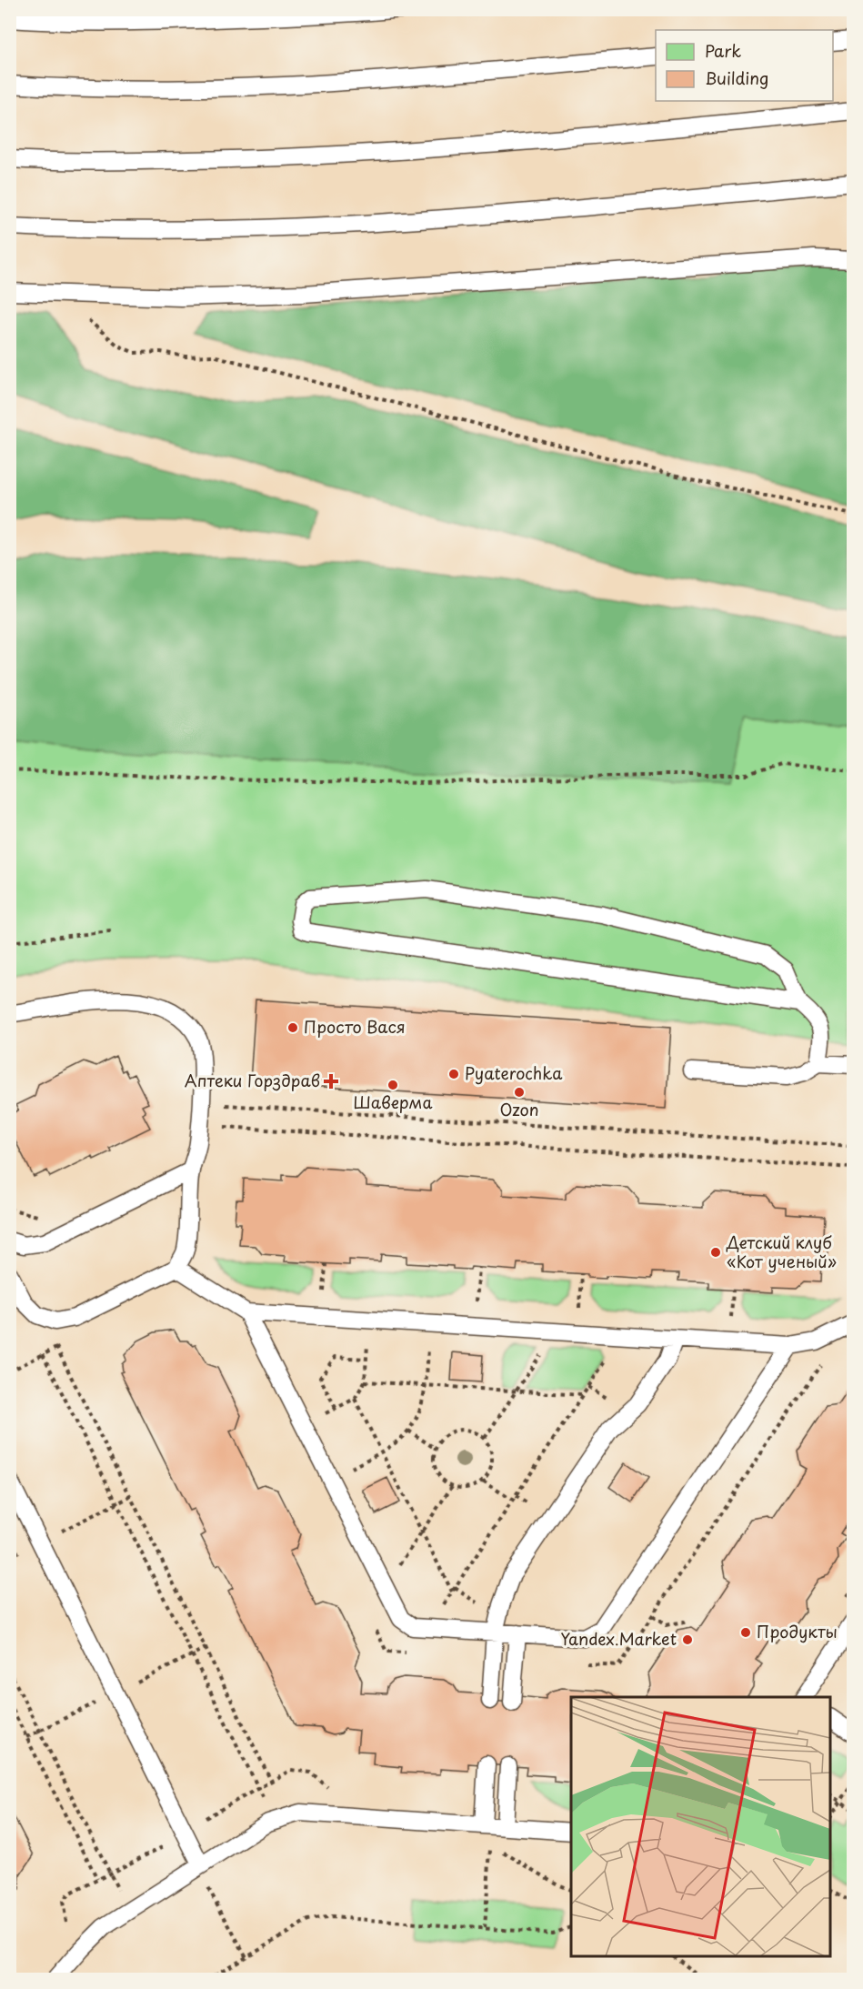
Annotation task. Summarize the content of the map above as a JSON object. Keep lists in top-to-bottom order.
{
  "places": {
    "other": [
      "Просто Вася",
      "Pyaterochka",
      "Шаверма",
      "Ozon",
      "Детский клуб «Кот ученый»",
      "Продукты",
      "Yandex.Market"
    ],
    "health": ["Аптеки Горздрав"]
  },
  "legend": ["Park", "Building"]
}
